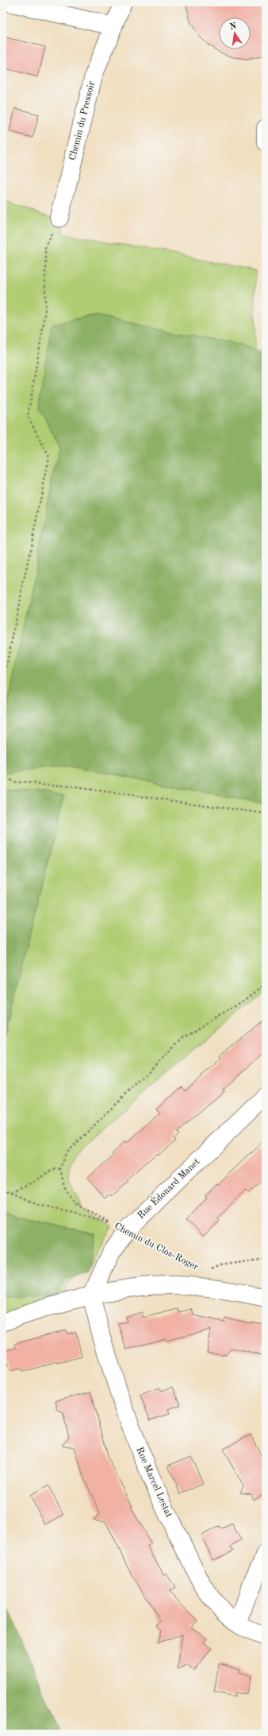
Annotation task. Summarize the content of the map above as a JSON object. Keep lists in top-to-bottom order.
{
  "streets": {
    "street": [
      "Chemin du Pressoir",
      "Rue Édouard Manet",
      "Chemin du Clos-Roger",
      "Rue Marcel Lestat"
    ]
  },
  "crossings": [
    ["Rue Édouard Manet", "Chemin du Clos-Roger"],
    ["Rue Édouard Manet", "Rue Marcel Lestat"],
    ["Chemin du Clos-Roger", "Rue Marcel Lestat"]
  ],
  "north": "top"
}
